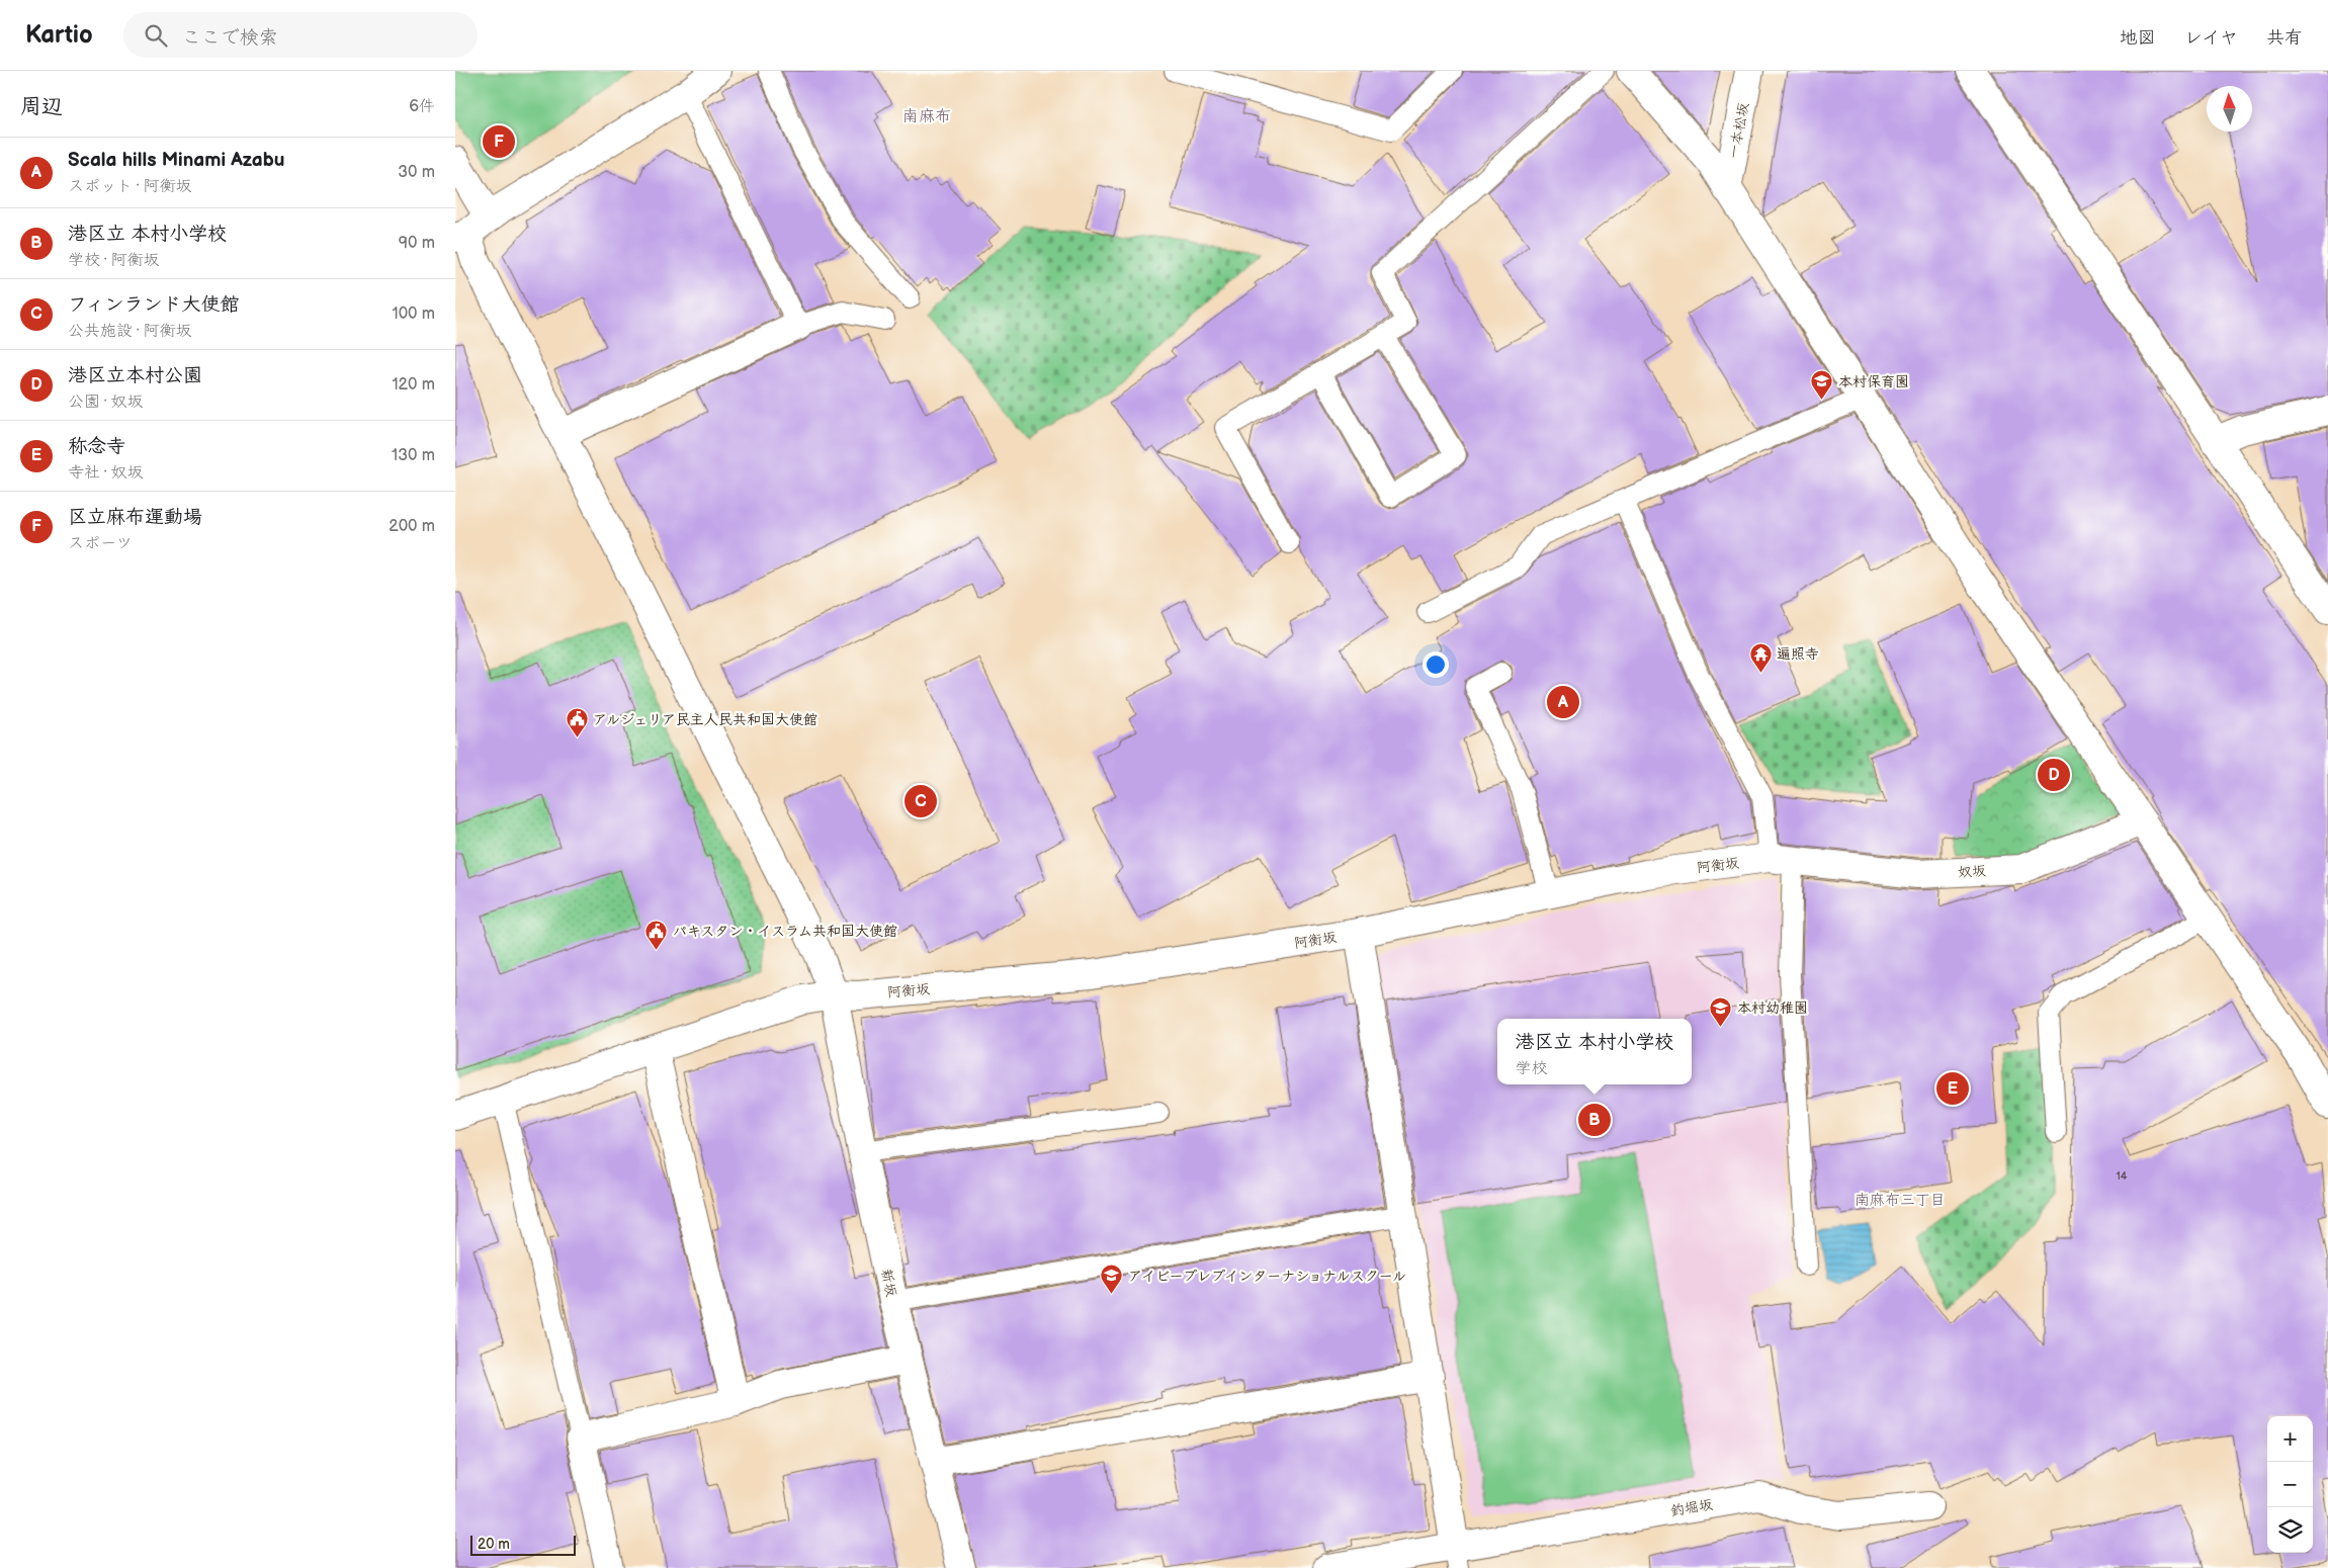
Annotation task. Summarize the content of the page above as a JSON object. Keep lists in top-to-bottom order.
{
  "streets": {
    "street": [
      "一本松坂",
      "阿衡坂",
      "奴坂",
      "新坂",
      "釣堀坂"
    ]
  },
  "crossings": [
    ["阿衡坂", "奴坂"],
    ["阿衡坂", "新坂"]
  ],
  "districts": ["南麻布", "南麻布三丁目"],
  "places": {
    "school or university": ["本村保育園", "本村幼稚園", "アイビープレプインターナショナルスクール"],
    "temple": ["遍照寺"],
    "public building": ["アルジェリア民主人民共和国大使館", "パキスタン・イスラム共和国大使館"]
  },
  "house_numbers": ["14"],
  "scale_bar": "20 m",
  "north": "top",
  "page": {
    "header": "Kartio",
    "search": "ここで検索",
    "nav": ["地図", "レイヤ", "共有"],
    "heading": ["周辺", "6件"],
    "pins": [
      "F",
      "A",
      "D",
      "C",
      "E",
      "B"
    ],
    "list": [
      {
        "mark": "A",
        "name": "Scala hills Minami Azabu",
        "note": "スポット · 阿衡坂",
        "value": "30 m"
      },
      {
        "mark": "B",
        "name": "港区立 本村小学校",
        "note": "学校 · 阿衡坂",
        "value": "90 m"
      },
      {
        "mark": "C",
        "name": "フィンランド大使館",
        "note": "公共施設 · 阿衡坂",
        "value": "100 m"
      },
      {
        "mark": "D",
        "name": "港区立本村公園",
        "note": "公園 · 奴坂",
        "value": "120 m"
      },
      {
        "mark": "E",
        "name": "称念寺",
        "note": "寺社 · 奴坂",
        "value": "130 m"
      },
      {
        "mark": "F",
        "name": "区立麻布運動場",
        "note": "スポーツ",
        "value": "200 m"
      }
    ],
    "popup": ["港区立 本村小学校", "学校"],
    "map_buttons": ["+", "−"],
    "scale": "20 m"
  }
}
